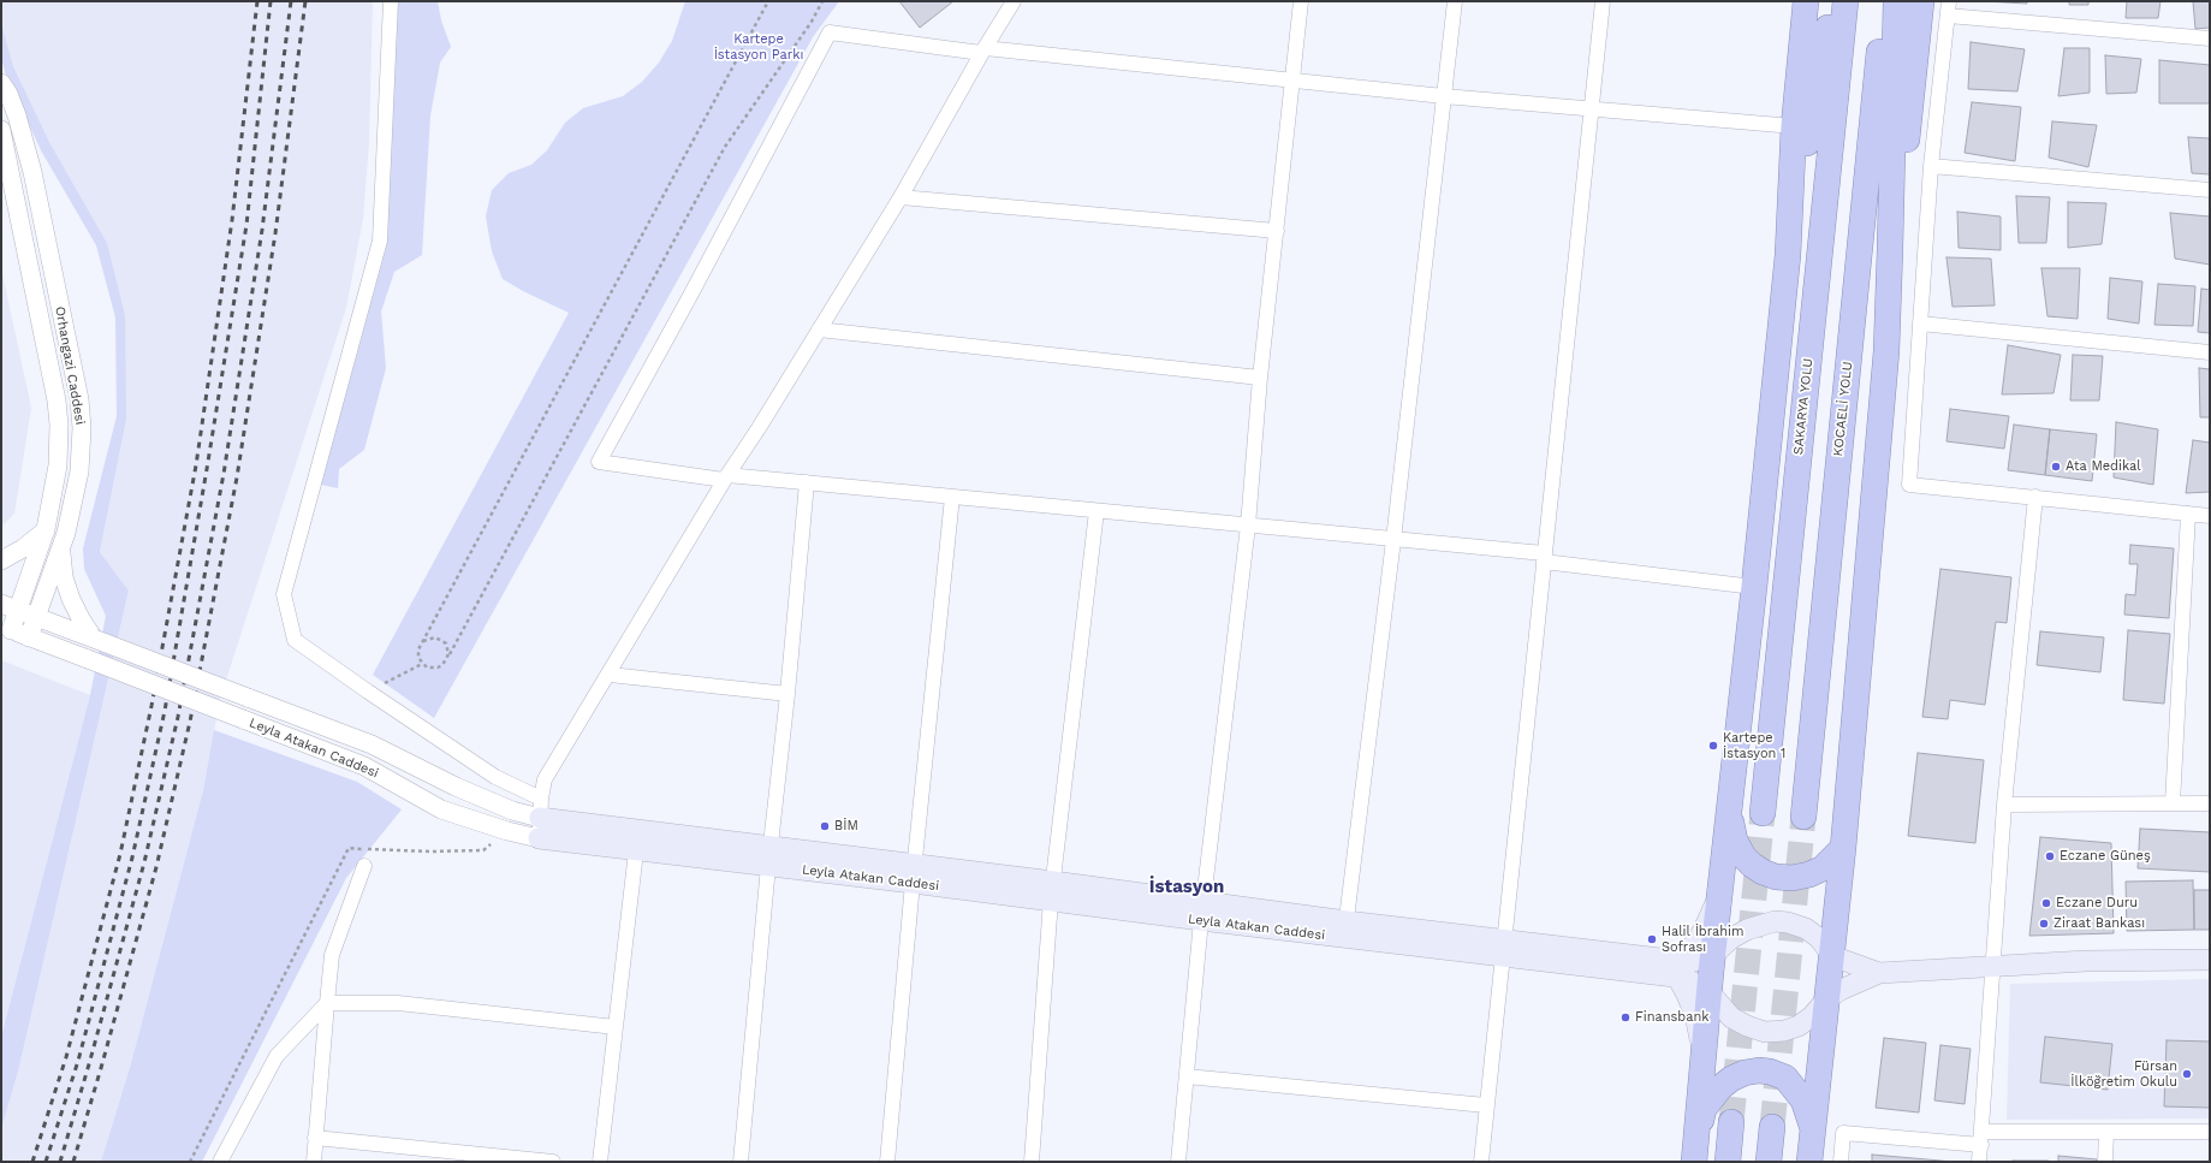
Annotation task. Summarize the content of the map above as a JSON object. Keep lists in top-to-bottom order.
{
  "streets": {
    "highway": ["SAKARYA YOLU", "KOCAELİ YOLU"],
    "main road": ["Leyla Atakan Caddesi"],
    "street": ["Orhangazi Caddesi"]
  },
  "crossings": [
    ["Orhangazi Caddesi", "Leyla Atakan Caddesi"]
  ],
  "districts": ["İstasyon"],
  "parks": ["Kartepe İstasyon Parkı"],
  "places": [
    "Ata Medikal",
    "Kartepe İstasyon 1",
    "BİM",
    "Eczane Güneş",
    "Eczane Duru",
    "Ziraat Bankası",
    "Halil İbrahim Sofrası",
    "Finansbank",
    "Fürsan İlköğretim Okulu"
  ]
}
